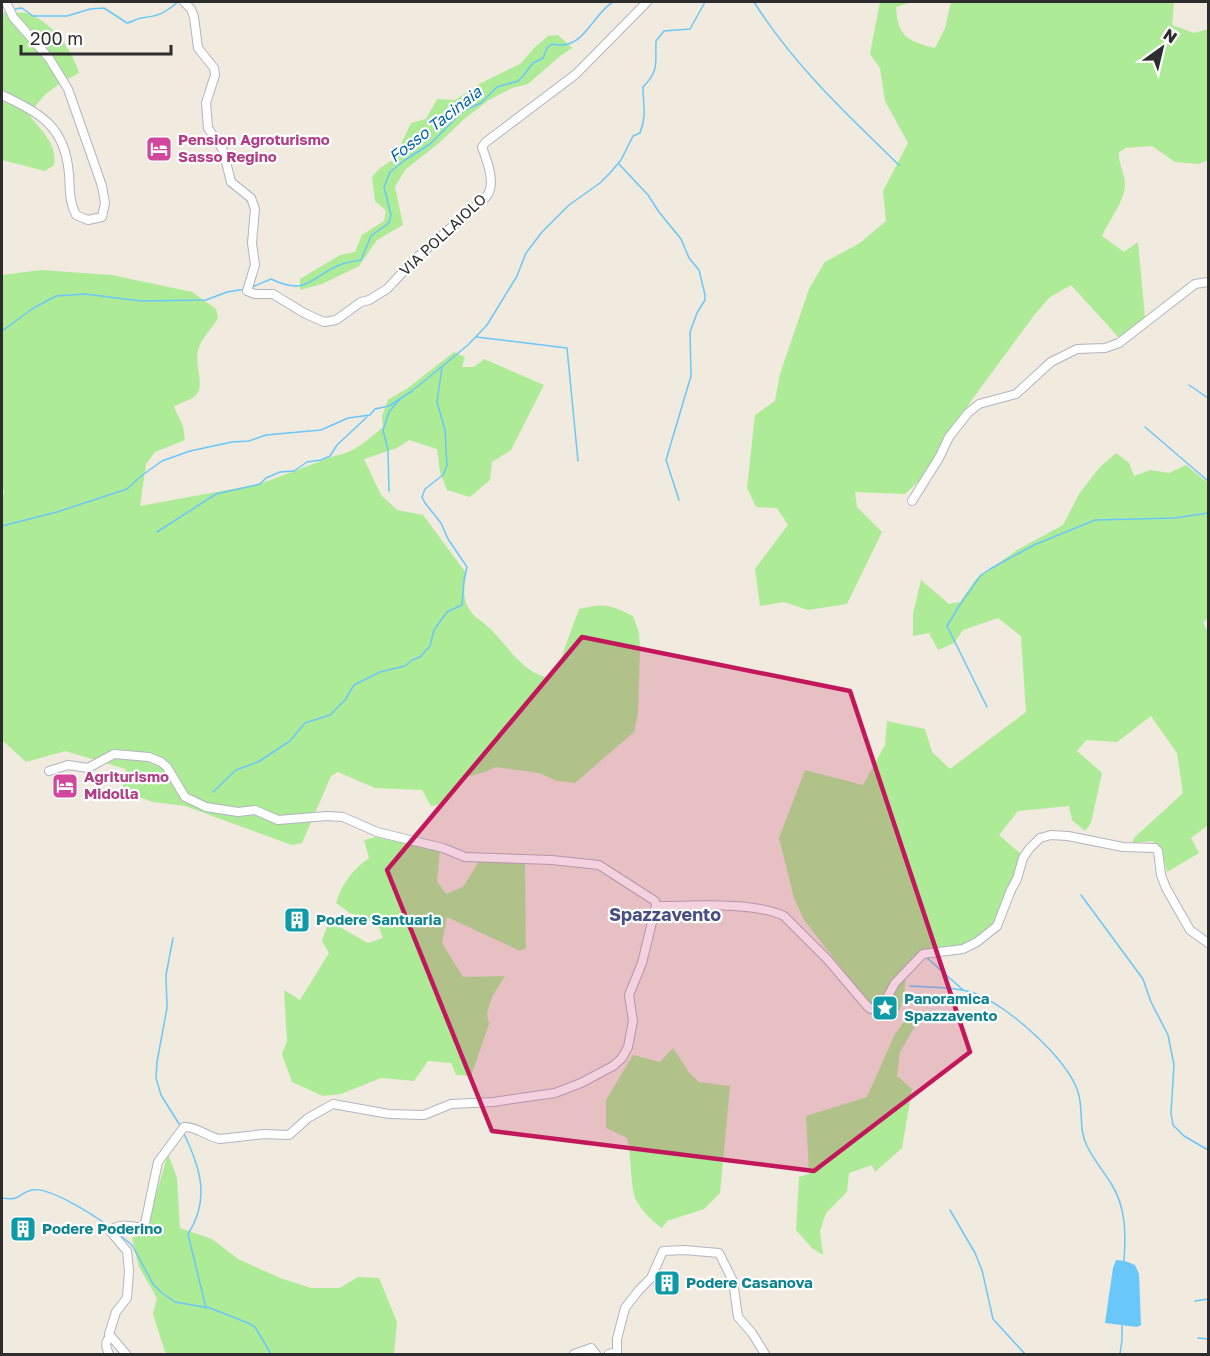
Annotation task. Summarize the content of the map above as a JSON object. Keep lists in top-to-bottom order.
{
  "streets": {
    "street": ["VIA POLLAIOLO"]
  },
  "districts": ["Spazzavento"],
  "water": ["Fosso Tacinaia"],
  "places": {
    "hotel": ["Pension Agroturismo Sasso Regino", "Agriturismo Midolla"],
    "building": ["Podere Santuaria", "Podere Poderino", "Podere Casanova"],
    "place": ["Panoramica Spazzavento"]
  },
  "scale_bar": "200 m",
  "north": "top right"
}
